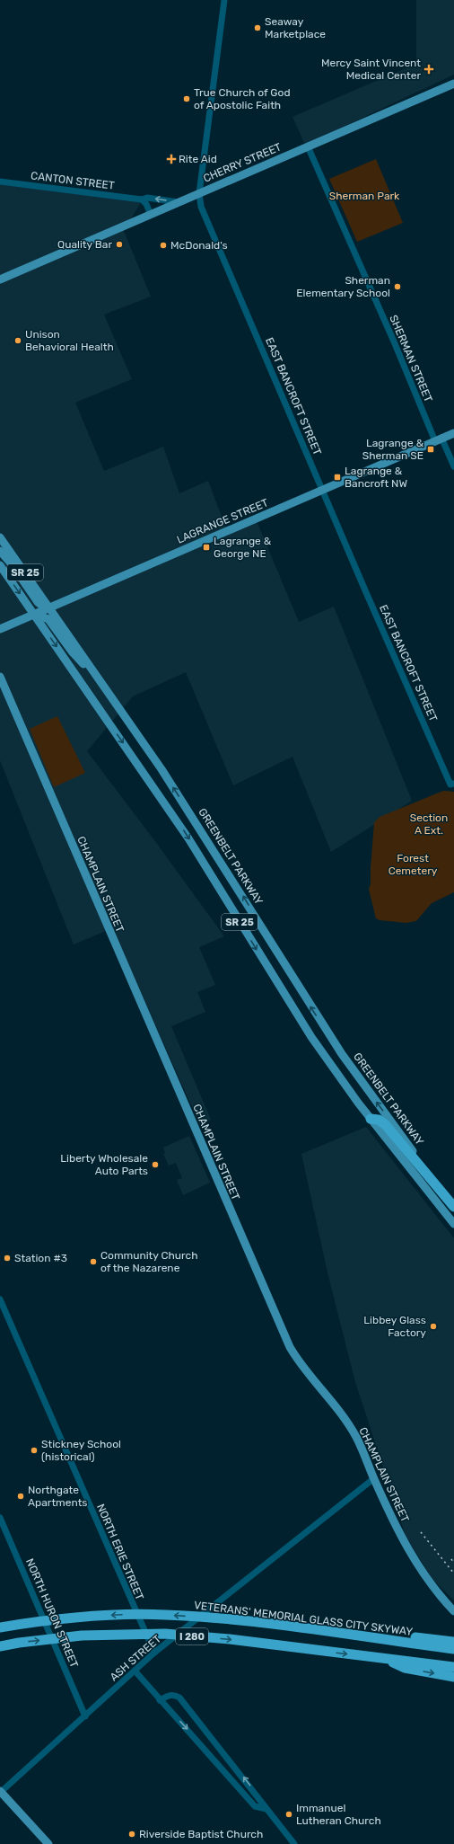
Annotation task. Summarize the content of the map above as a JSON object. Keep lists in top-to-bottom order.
{
  "streets": {
    "highway": ["VETERANS' MEMORIAL GLASS CITY SKYWAY", "I 280"],
    "main road": [
      "CHERRY STREET",
      "LAGRANGE STREET",
      "SR 25",
      "GREENBELT PARKWAY",
      "CHAMPLAIN STREET"
    ],
    "street": [
      "CANTON STREET",
      "SHERMAN STREET",
      "EAST BANCROFT STREET",
      "NORTH ERIE STREET",
      "NORTH HURON STREET",
      "ASH STREET"
    ]
  },
  "crossings": [
    ["CHERRY STREET", "CANTON STREET"],
    ["CHERRY STREET", "SHERMAN STREET"],
    ["CHERRY STREET", "EAST BANCROFT STREET"],
    ["SHERMAN STREET", "LAGRANGE STREET"],
    ["EAST BANCROFT STREET", "LAGRANGE STREET"],
    ["LAGRANGE STREET", "SR 25"],
    ["LAGRANGE STREET", "GREENBELT PARKWAY"],
    ["CHAMPLAIN STREET", "ASH STREET"],
    ["NORTH ERIE STREET", "ASH STREET"],
    ["NORTH HURON STREET", "ASH STREET"]
  ],
  "parks": ["Sherman Park", "Section A Ext.", "Forest Cemetery"],
  "places": {
    "other": [
      "Seaway Marketplace",
      "True Church of God of Apostolic Faith",
      "Quality Bar",
      "McDonald's",
      "Sherman Elementary School",
      "Unison Behavioral Health",
      "Liberty Wholesale Auto Parts",
      "Station #3",
      "Community Church of the Nazarene",
      "Libbey Glass Factory",
      "Stickney School (historical)",
      "Northgate Apartments",
      "Immanuel Lutheran Church",
      "Riverside Baptist Church"
    ],
    "health": ["Mercy Saint Vincent Medical Center", "Rite Aid"],
    "transit": ["Lagrange & Sherman SE", "Lagrange & Bancroft NW", "Lagrange & George NE"]
  }
}
